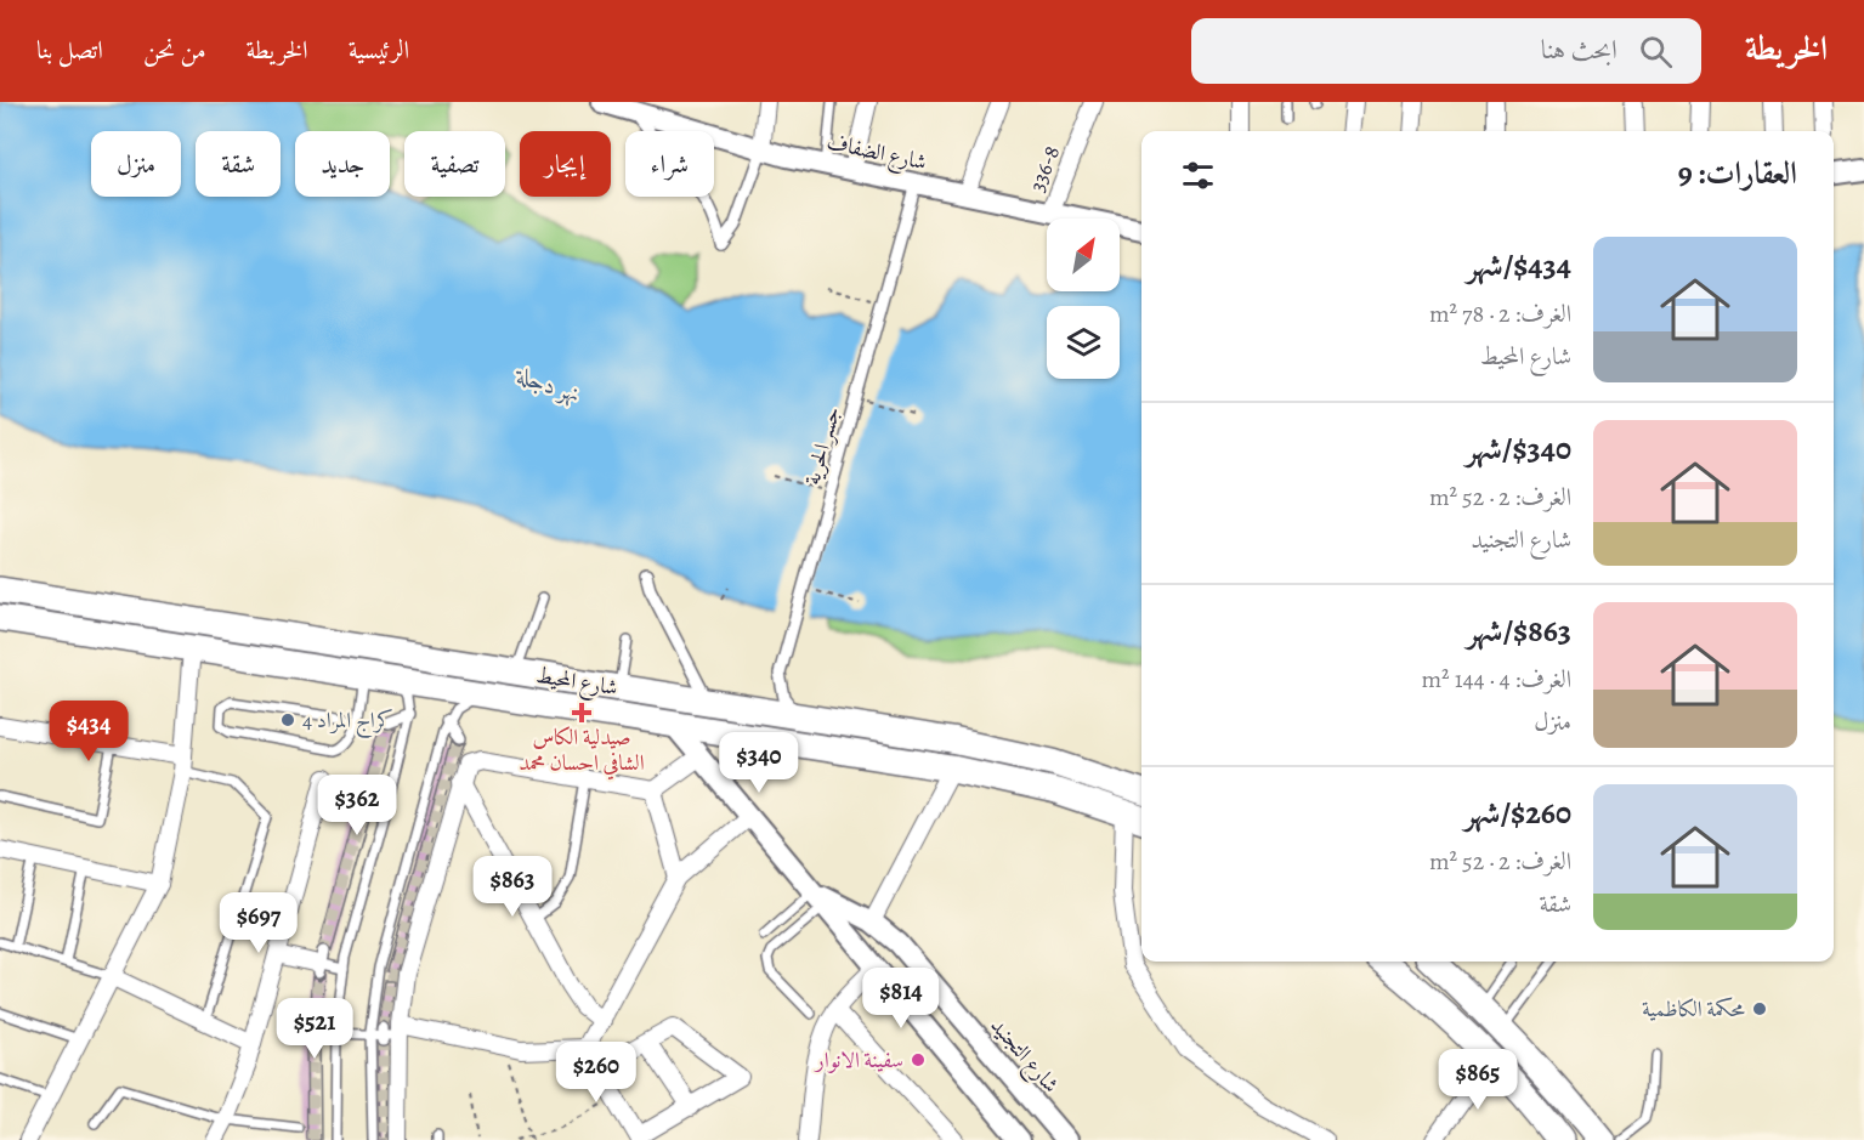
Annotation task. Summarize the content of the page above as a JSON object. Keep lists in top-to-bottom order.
{
  "streets": {
    "main road": ["شارع المحيط"],
    "street": [
      "شارع الضفاف",
      "336-8",
      "جسر الحرية",
      "شارع التجنيد"
    ]
  },
  "crossings": [
    ["شارع الضفاف", "336-8"],
    ["شارع الضفاف", "جسر الحرية"],
    ["جسر الحرية", "شارع المحيط"],
    ["شارع المحيط", "شارع التجنيد"]
  ],
  "water": ["نهر دجلة"],
  "places": {
    "health": ["صيدلية الكاس الشافي احسان محمد"],
    "other": ["كراج المراد 4", "محكمة الكاظمية", "سفينة الانوار"]
  },
  "north": "top right",
  "page": {
    "header": "الخريطة",
    "search": "ابحث هنا",
    "nav": [
      "الرئيسية",
      "الخريطة",
      "من نحن",
      "اتصل بنا"
    ],
    "chip": [
      "شراء",
      "إيجار",
      "تصفية",
      "جديد",
      "شقة",
      "منزل"
    ],
    "heading": "العقارات: 9",
    "list": [
      {
        "name": "$434/شهر",
        "note": "الغرف: 2 · 78 m² · شارع المحيط"
      },
      {
        "name": "$340/شهر",
        "note": "الغرف: 2 · 52 m² · شارع التجنيد"
      },
      {
        "name": "$863/شهر",
        "note": "الغرف: 4 · 144 m² · منزل"
      },
      {
        "name": "$260/شهر",
        "note": "الغرف: 2 · 52 m² · شقة"
      }
    ],
    "price": [
      "$434",
      "$340",
      "$362",
      "$863",
      "$697",
      "$814",
      "$521",
      "$260",
      "$865"
    ]
  }
}
